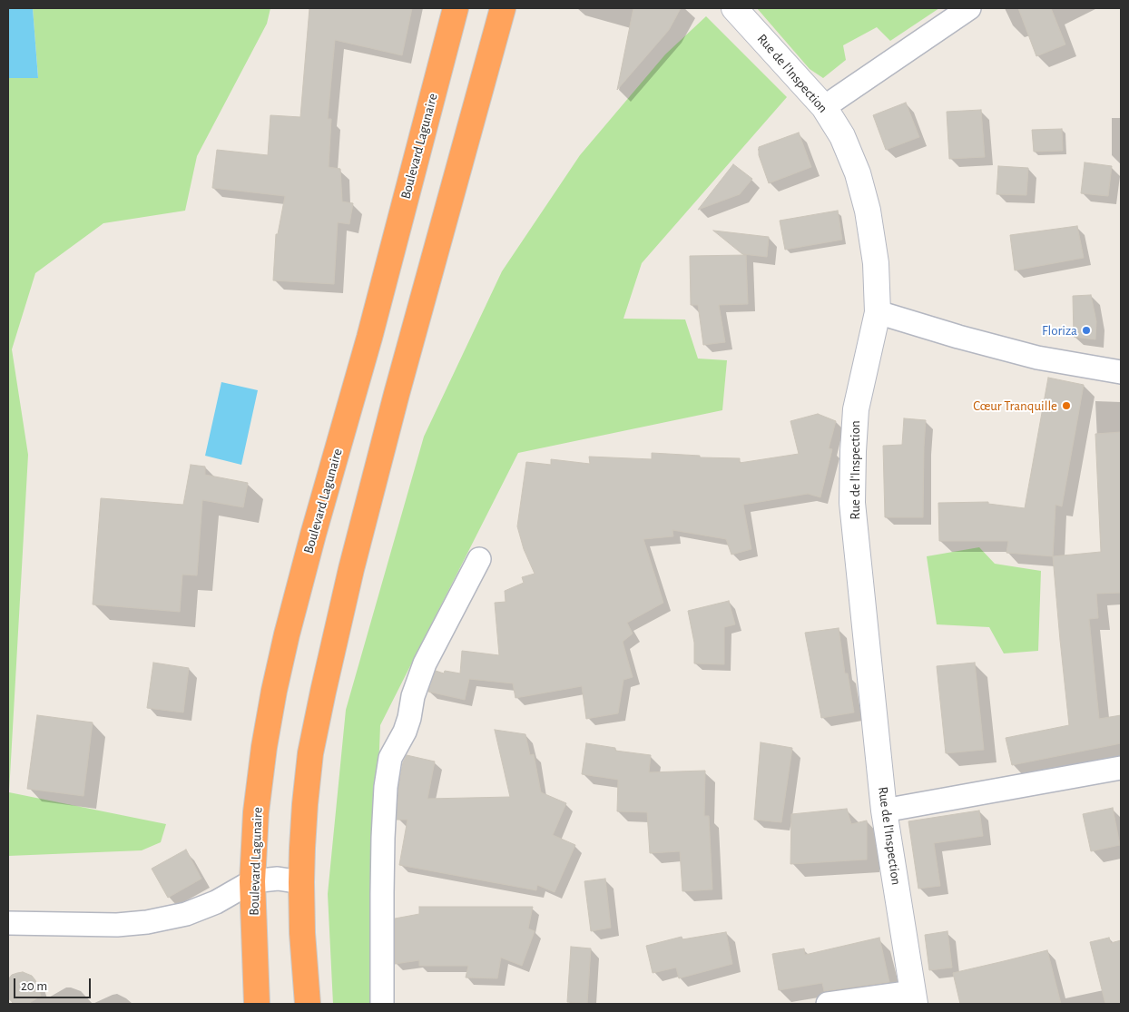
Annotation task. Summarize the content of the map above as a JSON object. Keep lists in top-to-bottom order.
{
  "streets": {
    "highway": ["Boulevard Lagunaire"],
    "street": ["Rue de l'Inspection"]
  },
  "places": ["Floriza", "Cœur Tranquille"],
  "scale_bar": "20 m"
}
